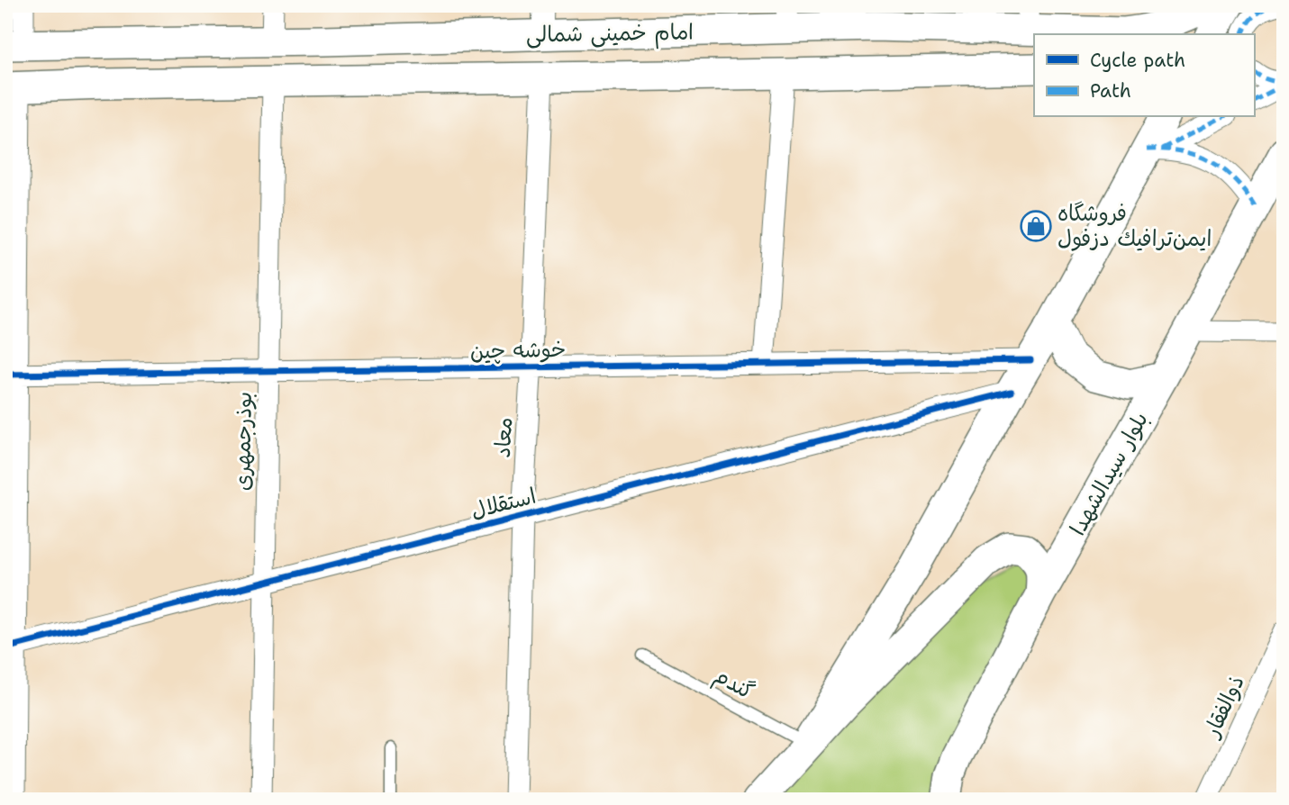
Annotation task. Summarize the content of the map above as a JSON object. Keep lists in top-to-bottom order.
{
  "streets": {
    "main road": ["امام خمینی شمالی", "بلوار سیدالشهدا"],
    "street": [
      "خوشه چین",
      "معاد",
      "بوذرجمهری",
      "استقلال",
      "ذوالفقار"
    ],
    "lane": ["گندم"]
  },
  "crossings": [
    ["امام خمینی شمالی", "معاد"],
    ["امام خمینی شمالی", "بوذرجمهری"],
    ["خوشه چین", "معاد"],
    ["خوشه چین", "بوذرجمهری"],
    ["معاد", "استقلال"],
    ["بوذرجمهری", "استقلال"]
  ],
  "places": {
    "shop": ["فروشگاه ايمن‌ترافيك دزفول"]
  },
  "legend": ["Cycle path", "Path"]
}
